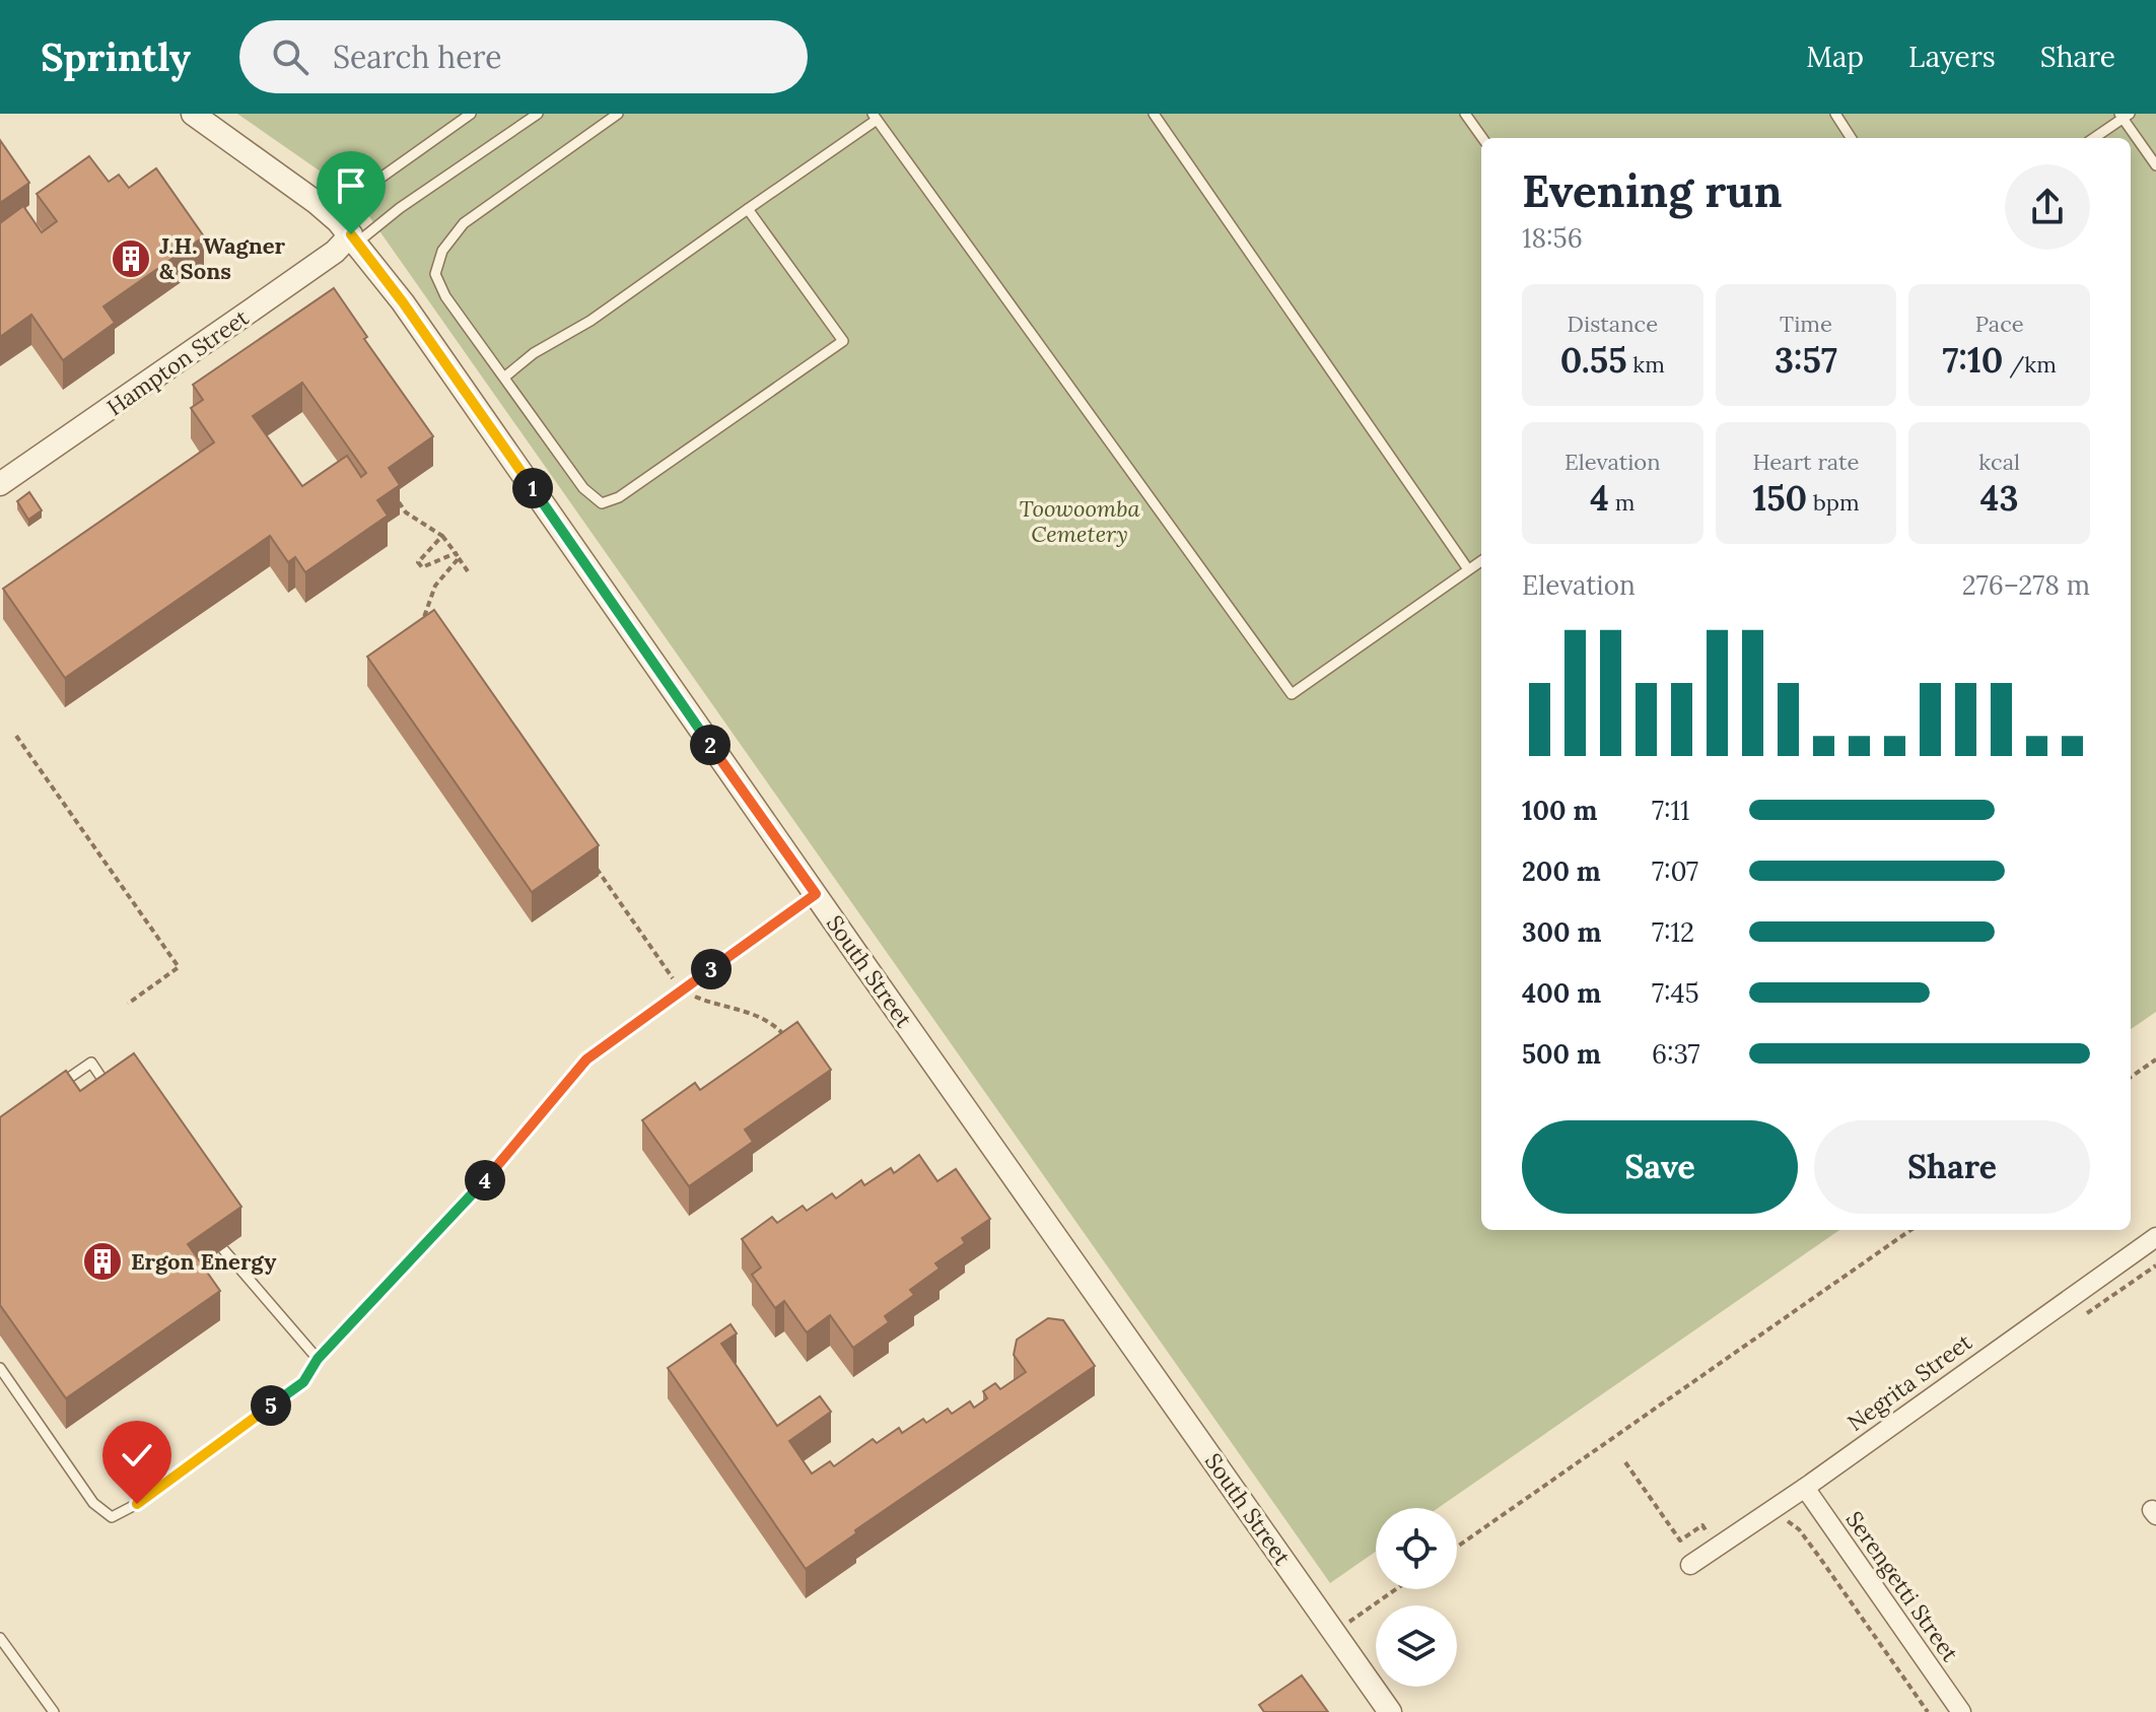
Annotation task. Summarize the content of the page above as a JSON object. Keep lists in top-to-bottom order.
{
  "streets": {
    "street": [
      "Hampton Street",
      "South Street",
      "Negrita Street",
      "Serengetti Street"
    ]
  },
  "crossings": [
    ["Hampton Street", "South Street"],
    ["Negrita Street", "Serengetti Street"]
  ],
  "parks": ["Toowoomba Cemetery"],
  "places": {
    "building": ["J.H. Wagner & Sons", "Ergon Energy"]
  },
  "page": {
    "header": "Sprintly",
    "search": "Search here",
    "nav": ["Map", "Layers", "Share"],
    "heading": ["Evening run", "18:56"],
    "stats": [
      ["Distance", "0.55 km"],
      ["Time", "3:57"],
      ["Pace", "7:10 /km"],
      ["Elevation", "4 m"],
      ["Heart rate", "150 bpm"],
      ["kcal", "43"]
    ],
    "pins": [
      "1",
      "2",
      "3",
      "4",
      "5"
    ],
    "chart": ["Elevation", "276–278 m"],
    "list": [
      {
        "name": "100 m",
        "note": "7:11"
      },
      {
        "name": "200 m",
        "note": "7:07"
      },
      {
        "name": "300 m",
        "note": "7:12"
      },
      {
        "name": "400 m",
        "note": "7:45"
      },
      {
        "name": "500 m",
        "note": "6:37"
      }
    ],
    "buttons": ["Save", "Share"]
  }
}
